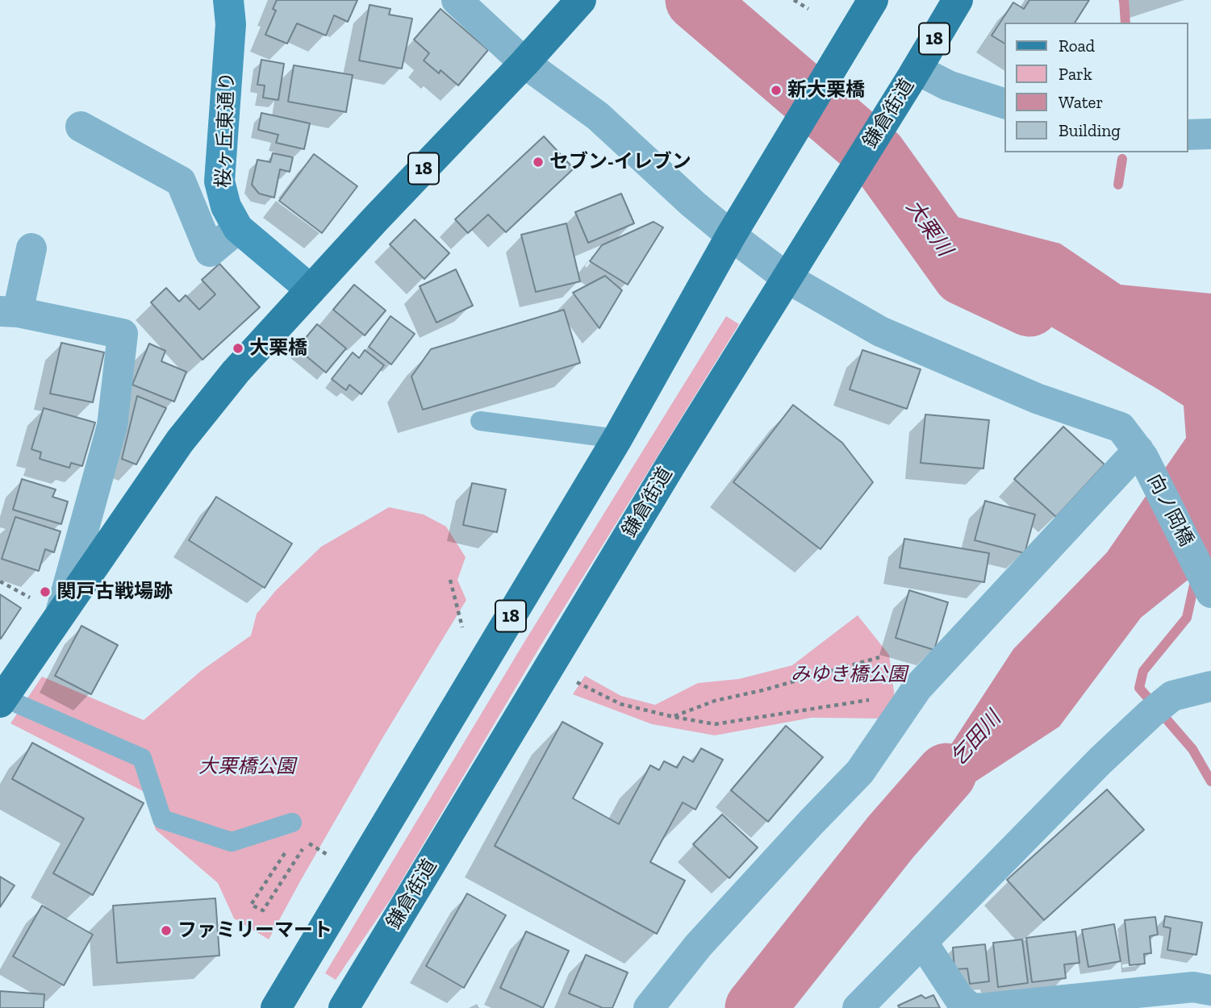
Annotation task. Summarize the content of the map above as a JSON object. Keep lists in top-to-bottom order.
{
  "streets": {
    "main road": ["18", "鎌倉街道"],
    "street": ["桜ヶ丘東通り", "向ノ岡橋"]
  },
  "crossings": [
    ["18", "桜ヶ丘東通り"],
    ["18", "向ノ岡橋"],
    ["鎌倉街道", "向ノ岡橋"]
  ],
  "water": ["大栗川", "乞田川"],
  "parks": ["みゆき橋公園", "大栗橋公園"],
  "places": [
    "新大栗橋",
    "セブン-イレブン",
    "大栗橋",
    "関戸古戦場跡",
    "ファミリーマート"
  ],
  "legend": [
    "Road",
    "Park",
    "Water",
    "Building"
  ]
}
